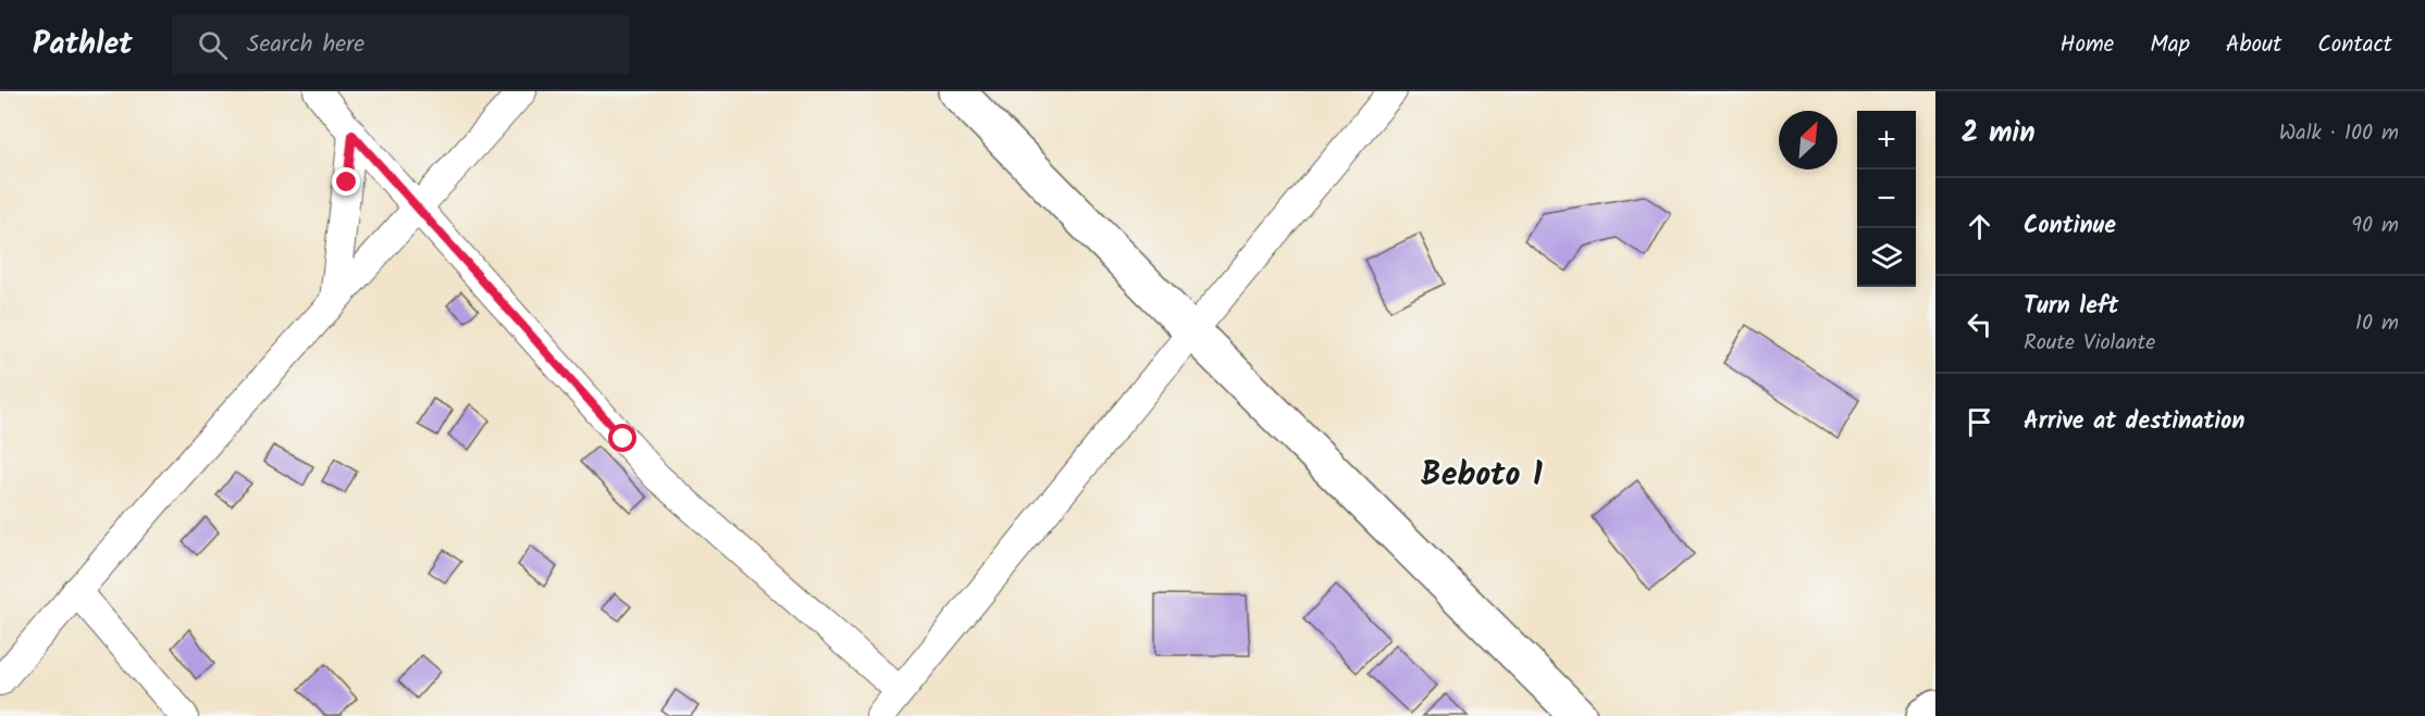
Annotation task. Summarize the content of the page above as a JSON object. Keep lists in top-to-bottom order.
{
  "districts": ["Beboto 1"],
  "north": "top right",
  "page": {
    "header": "Pathlet",
    "search": "Search here",
    "nav": [
      "Home",
      "Map",
      "About",
      "Contact"
    ],
    "heading": ["2 min", "Walk · 100 m"],
    "map_buttons": ["+", "−"],
    "list": [
      ["Continue", "90 m"],
      ["Turn left", "Route Violante", "10 m"],
      "Arrive at destination"
    ]
  }
}
